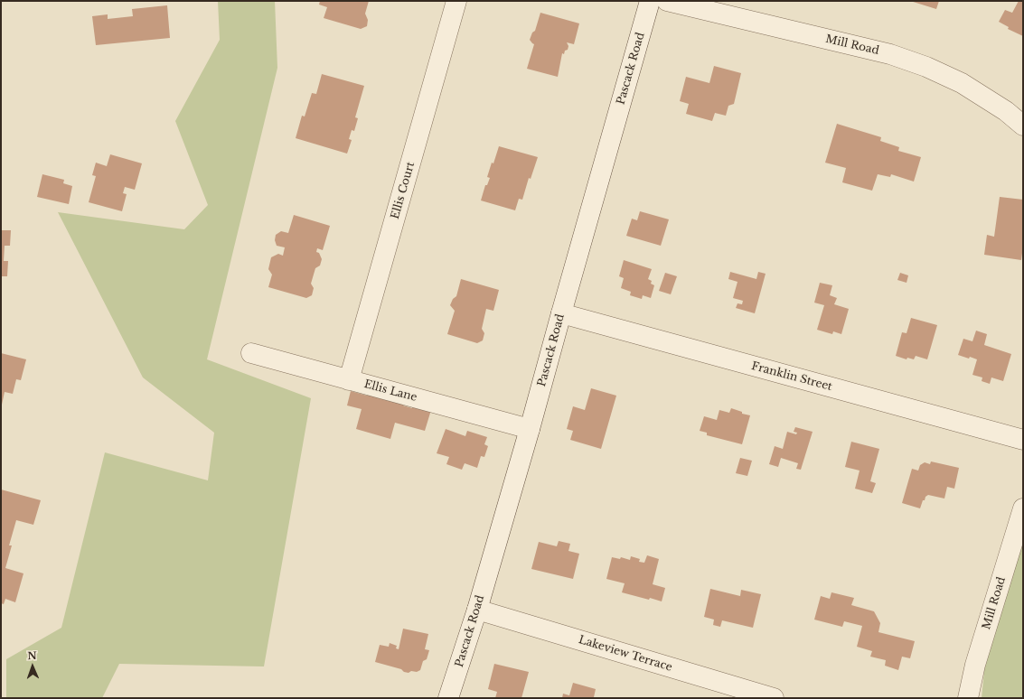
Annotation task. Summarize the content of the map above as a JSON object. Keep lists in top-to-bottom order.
{
  "streets": {
    "street": [
      "Mill Road",
      "Pascack Road",
      "Ellis Court",
      "Franklin Street",
      "Ellis Lane",
      "Lakeview Terrace"
    ]
  },
  "crossings": [
    ["Pascack Road", "Franklin Street"],
    ["Pascack Road", "Ellis Lane"],
    ["Pascack Road", "Lakeview Terrace"],
    ["Ellis Court", "Ellis Lane"]
  ],
  "north": "top"
}
